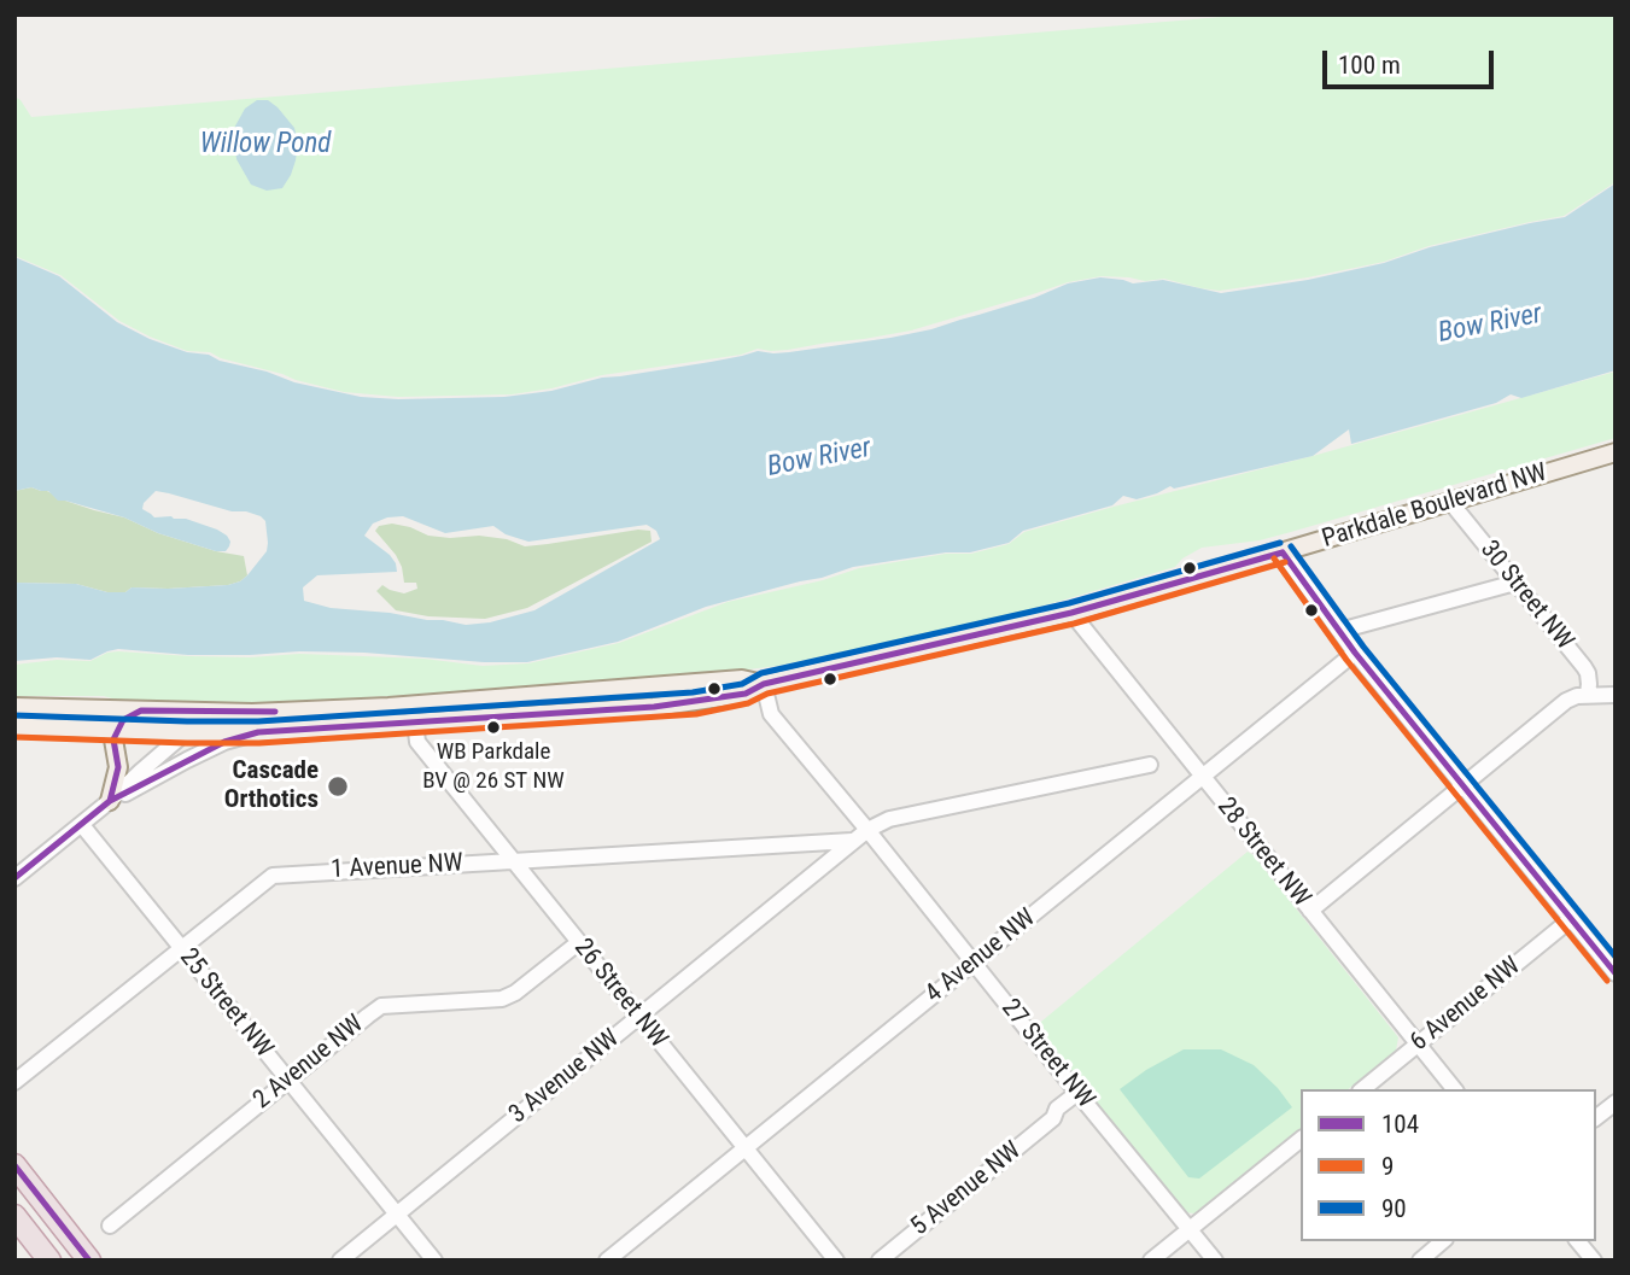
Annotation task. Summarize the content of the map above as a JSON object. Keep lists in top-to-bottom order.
{
  "streets": {
    "main road": ["Parkdale Boulevard NW"],
    "street": [
      "30 Street NW",
      "28 Street NW",
      "1 Avenue NW",
      "4 Avenue NW",
      "26 Street NW",
      "25 Street NW",
      "6 Avenue NW",
      "27 Street NW",
      "2 Avenue NW",
      "3 Avenue NW",
      "5 Avenue NW"
    ]
  },
  "crossings": [
    ["Parkdale Boulevard NW", "30 Street NW"],
    ["Parkdale Boulevard NW", "28 Street NW"],
    ["Parkdale Boulevard NW", "26 Street NW"],
    ["Parkdale Boulevard NW", "27 Street NW"],
    ["28 Street NW", "4 Avenue NW"],
    ["28 Street NW", "6 Avenue NW"],
    ["1 Avenue NW", "26 Street NW"],
    ["1 Avenue NW", "25 Street NW"],
    ["1 Avenue NW", "3 Avenue NW"],
    ["4 Avenue NW", "26 Street NW"],
    ["4 Avenue NW", "27 Street NW"],
    ["26 Street NW", "2 Avenue NW"],
    ["26 Street NW", "3 Avenue NW"],
    ["25 Street NW", "2 Avenue NW"],
    ["25 Street NW", "3 Avenue NW"],
    ["27 Street NW", "3 Avenue NW"],
    ["27 Street NW", "5 Avenue NW"]
  ],
  "water": ["Willow Pond", "Bow River"],
  "places": ["WB Parkdale BV @ 26 ST NW", "Cascade Orthotics"],
  "lines": ["transit line 90", "transit line 104", "transit line 9"],
  "legend": ["104", "9", "90"],
  "scale_bar": "100 m"
}
